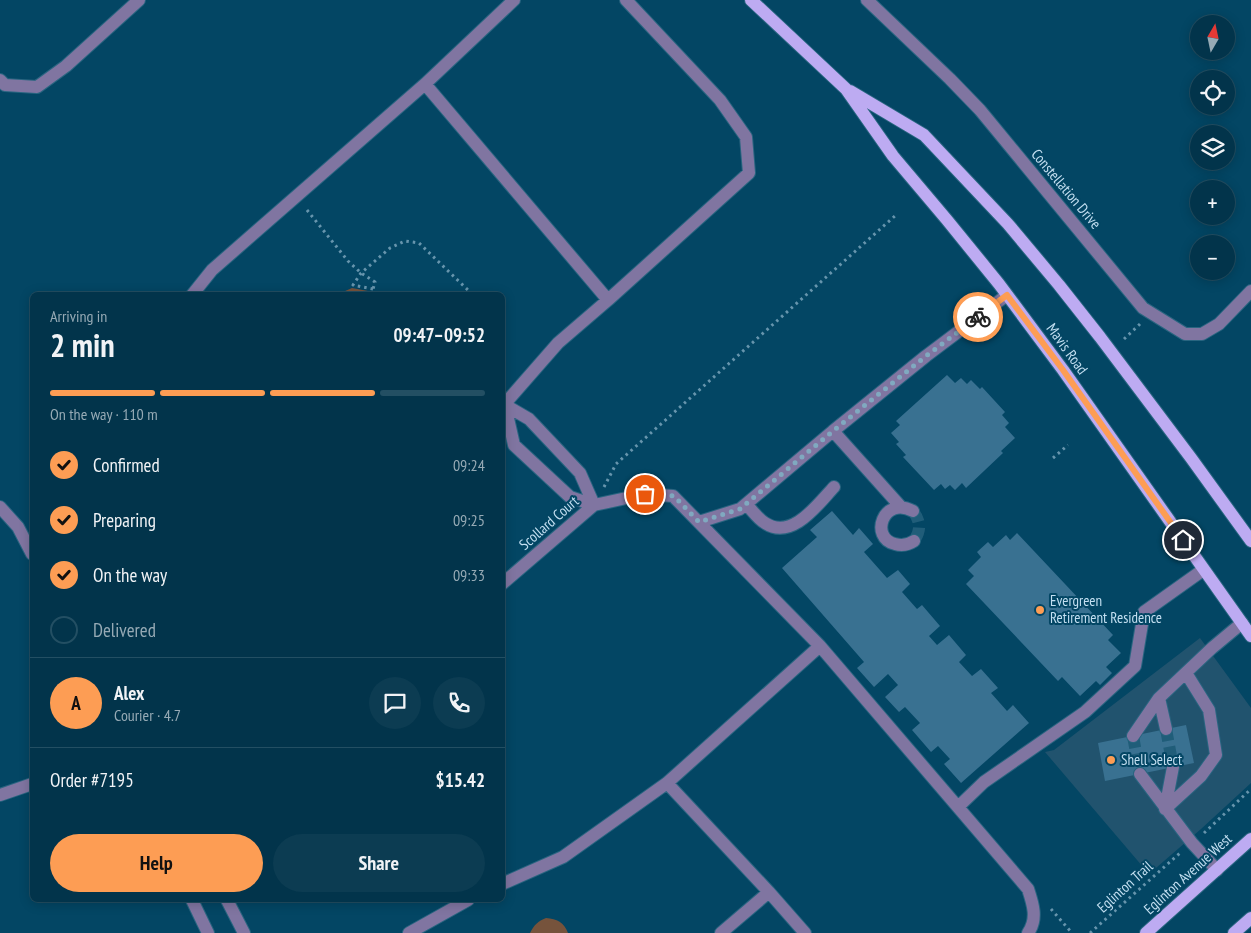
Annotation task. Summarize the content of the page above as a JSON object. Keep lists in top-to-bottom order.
{
  "streets": {
    "main road": ["Mavis Road", "Eglinton Avenue West"],
    "street": ["Constellation Drive", "Scollard Court"],
    "path": ["Eglinton Trail"]
  },
  "places": ["Evergreen Retirement Residence", "Shell Select"],
  "north": "top",
  "page": {
    "map_buttons": ["+", "−"],
    "heading": ["2 min", "Arriving in", "09:47–09:52"],
    "panel": [
      "Alex",
      "Courier · 4.7",
      "Order #7195",
      "$15.42"
    ],
    "bar": "On the way · 110 m",
    "list": [
      ["Confirmed", "09:24"],
      ["Preparing", "09:25"],
      ["On the way", "09:33"],
      "Delivered"
    ],
    "round": "A",
    "buttons": ["Help", "Share"]
  }
}
